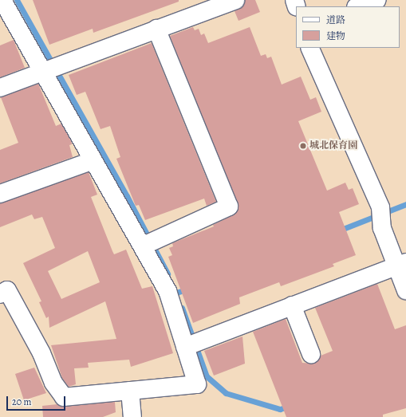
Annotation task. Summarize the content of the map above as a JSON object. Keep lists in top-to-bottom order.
{
  "places": ["城北保育園"],
  "legend": ["道路", "建物"],
  "scale_bar": "20 m"
}
